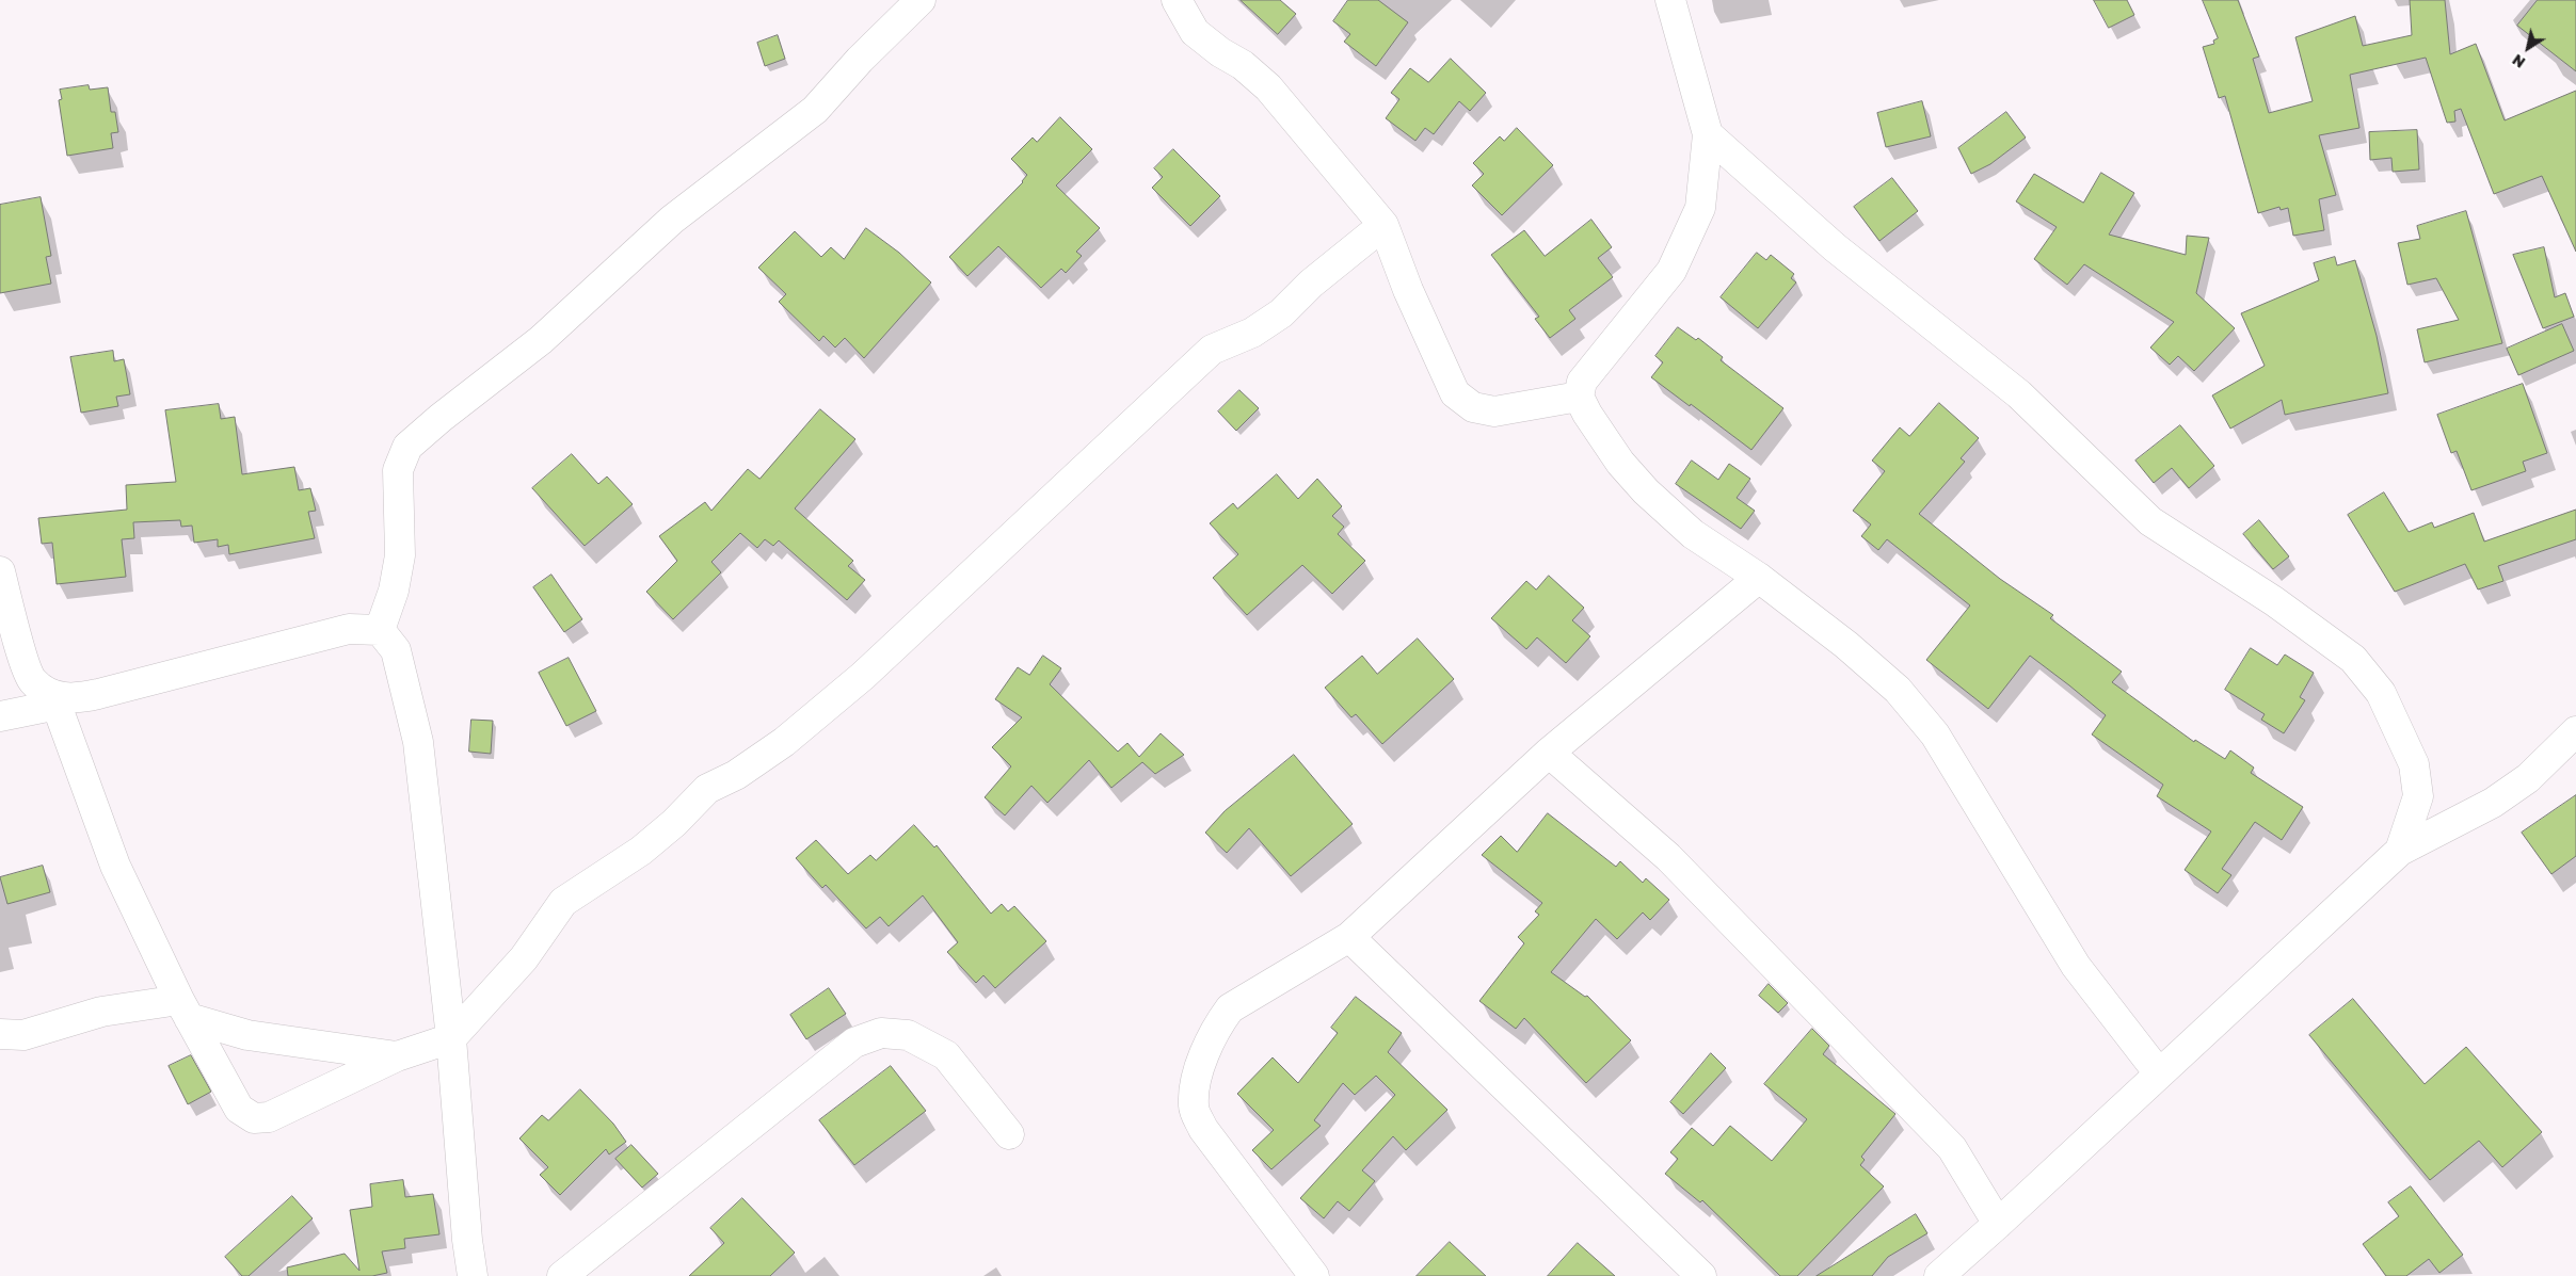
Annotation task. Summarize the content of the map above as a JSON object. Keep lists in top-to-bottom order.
{
  "north": "bottom left"
}
